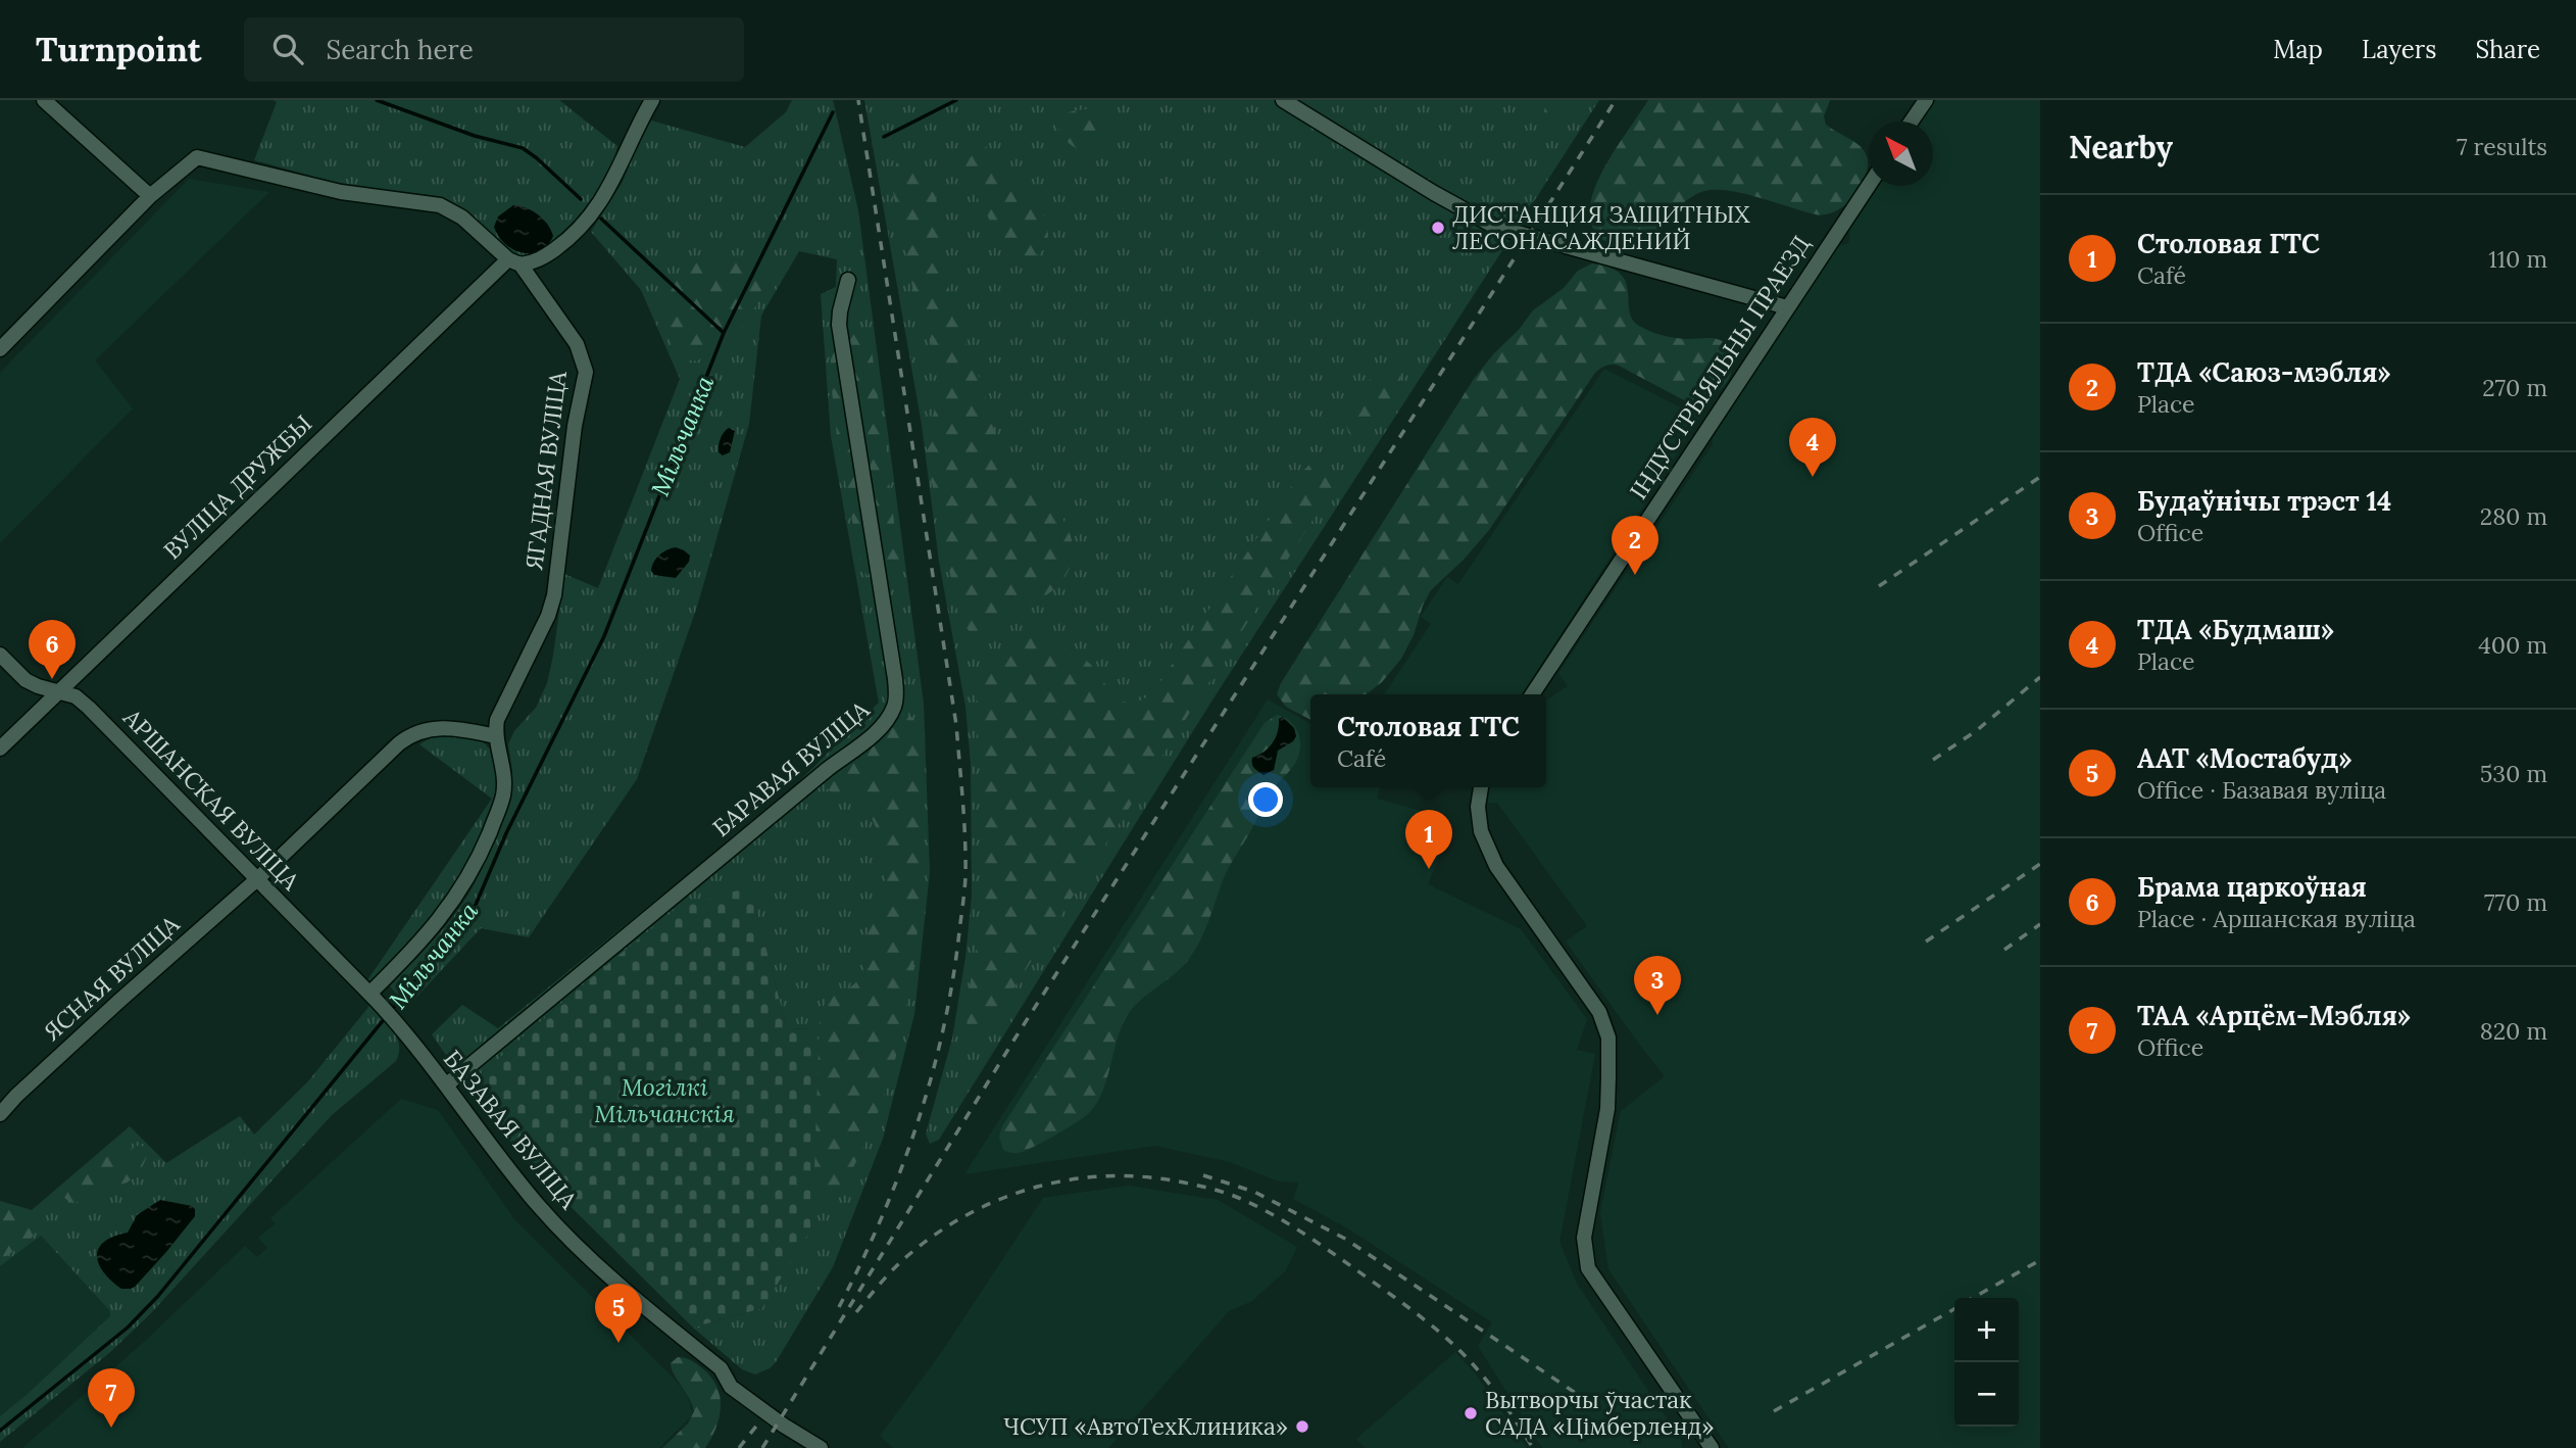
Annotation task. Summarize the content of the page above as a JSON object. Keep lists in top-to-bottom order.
{
  "streets": {
    "street": [
      "ІНДУСТРЫЯЛЬНЫ ПРАЕЗД",
      "ЯГАДНАЯ ВУЛІЦА",
      "ВУЛІЦА ДРУЖБЫ",
      "БАРАВАЯ ВУЛІЦА",
      "АРШАНСКАЯ ВУЛІЦА",
      "ЯСНАЯ ВУЛІЦА",
      "БАЗАВАЯ ВУЛІЦА"
    ]
  },
  "crossings": [
    ["ЯГАДНАЯ ВУЛІЦА", "ВУЛІЦА ДРУЖБЫ"],
    ["ЯГАДНАЯ ВУЛІЦА", "АРШАНСКАЯ ВУЛІЦА"],
    ["ЯГАДНАЯ ВУЛІЦА", "ЯСНАЯ ВУЛІЦА"],
    ["ВУЛІЦА ДРУЖБЫ", "АРШАНСКАЯ ВУЛІЦА"],
    ["БАРАВАЯ ВУЛІЦА", "БАЗАВАЯ ВУЛІЦА"],
    ["АРШАНСКАЯ ВУЛІЦА", "ЯСНАЯ ВУЛІЦА"],
    ["АРШАНСКАЯ ВУЛІЦА", "БАЗАВАЯ ВУЛІЦА"]
  ],
  "water": ["Мільчанка"],
  "parks": ["Могілкі Мільчанскія"],
  "places": ["ДИСТАНЦИЯ ЗАЩИТНЫХ ЛЕСОНАСАЖДЕНИЙ", "Вытворчы ўчастак САДА «Цімберленд»", "ЧСУП «АвтоТехКлиника»"],
  "north": "top left",
  "page": {
    "header": "Turnpoint",
    "search": "Search here",
    "nav": ["Map", "Layers", "Share"],
    "heading": ["Nearby", "7 results"],
    "list": [
      {
        "mark": "1",
        "name": "Столовая ГТС",
        "note": "Café",
        "value": "110 m"
      },
      {
        "mark": "2",
        "name": "ТДА «Саюз-мэбля»",
        "note": "Place",
        "value": "270 m"
      },
      {
        "mark": "3",
        "name": "Будаўнічы трэст 14",
        "note": "Office",
        "value": "280 m"
      },
      {
        "mark": "4",
        "name": "ТДА «Будмаш»",
        "note": "Place",
        "value": "400 m"
      },
      {
        "mark": "5",
        "name": "ААТ «Мостабуд»",
        "note": "Office · Базавая вуліца",
        "value": "530 m"
      },
      {
        "mark": "6",
        "name": "Брама царкоўная",
        "note": "Place · Аршанская вуліца",
        "value": "770 m"
      },
      {
        "mark": "7",
        "name": "ТАА «Арцём-Мэбля»",
        "note": "Office",
        "value": "820 m"
      }
    ],
    "pins": [
      "4",
      "2",
      "6",
      "1",
      "3",
      "5",
      "7"
    ],
    "popup": ["Столовая ГТС", "Café"],
    "map_buttons": ["+", "−"]
  }
}
